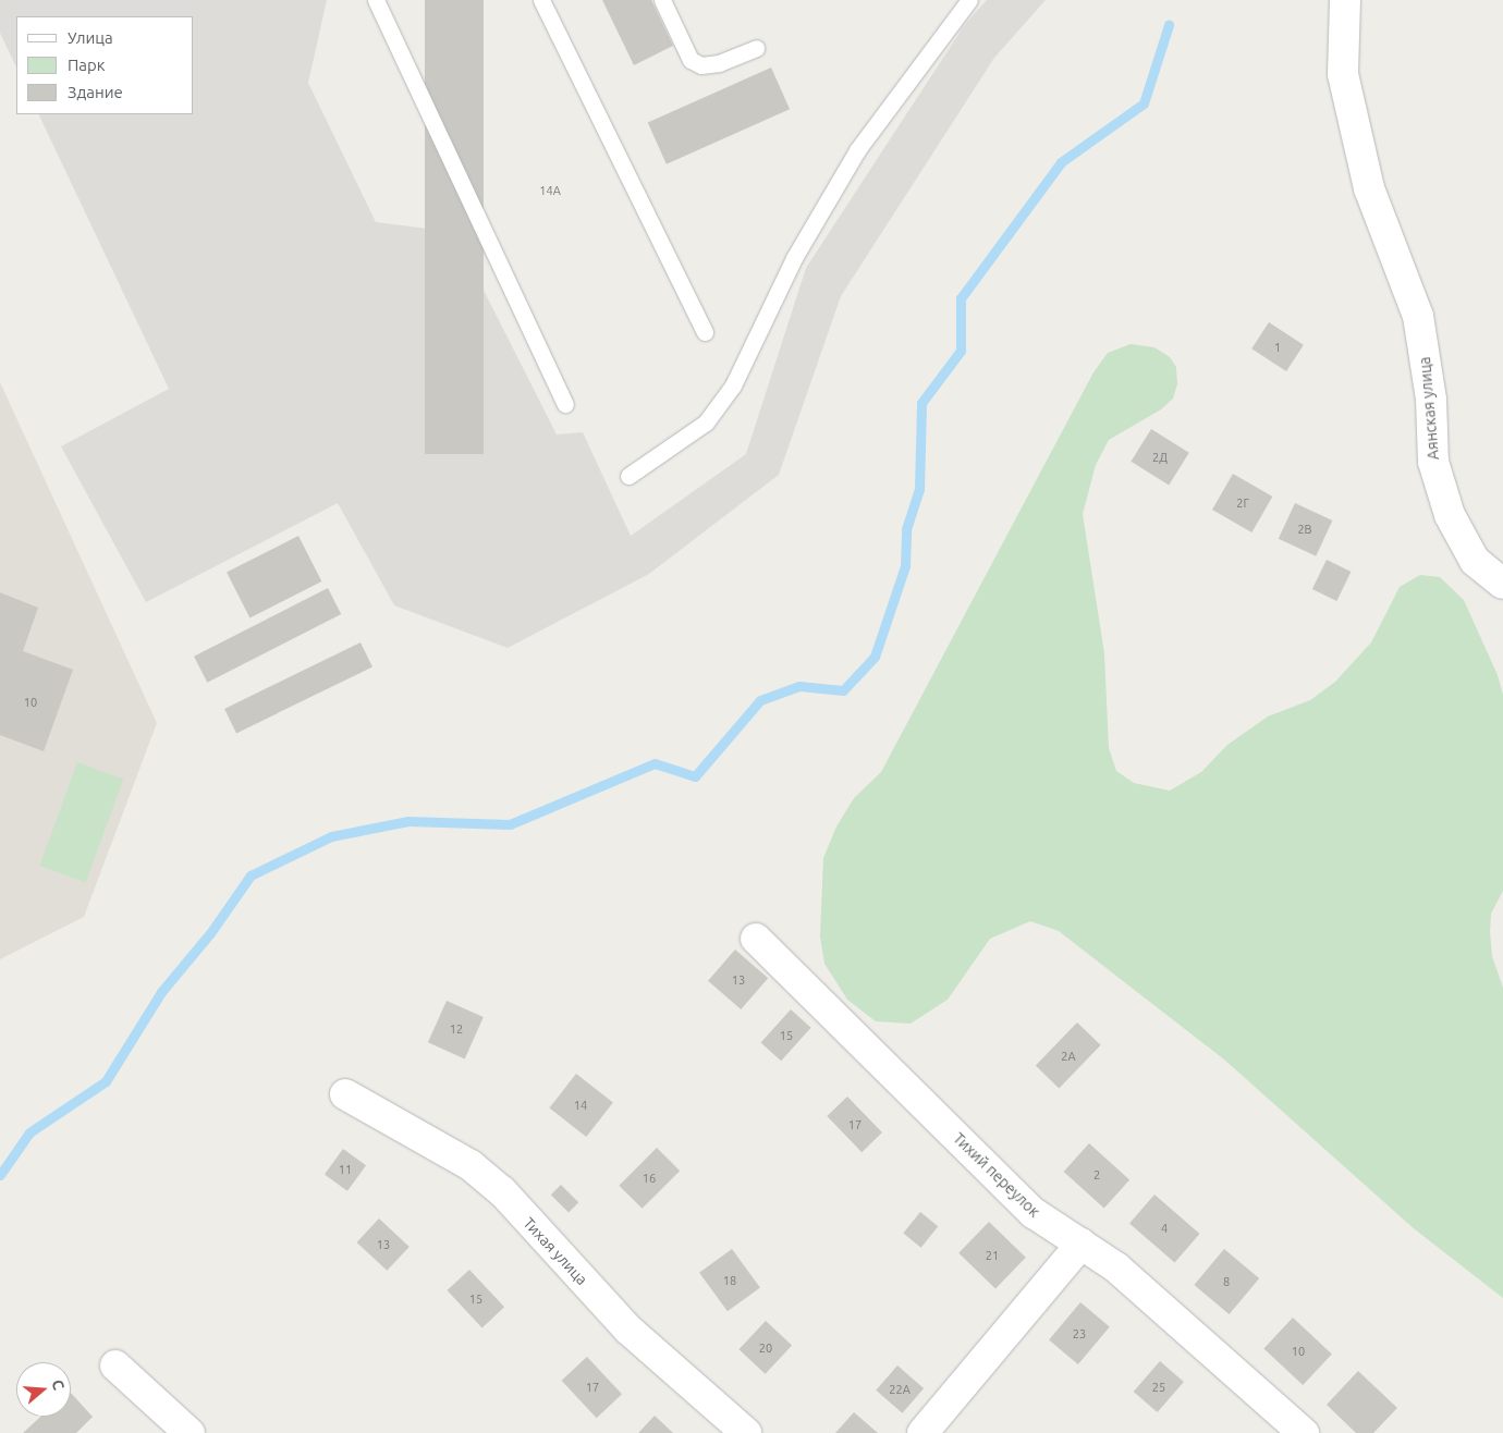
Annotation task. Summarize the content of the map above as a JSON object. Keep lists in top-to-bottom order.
{
  "streets": {
    "street": ["Аянская улица", "Тихий переулок", "Тихая улица"]
  },
  "house_numbers": [
    "14А",
    "1",
    "2Д",
    "2Г",
    "2В",
    "10",
    "13",
    "12",
    "15",
    "2А",
    "14",
    "17",
    "11",
    "2",
    "16",
    "4",
    "13",
    "21",
    "18",
    "8",
    "15",
    "23",
    "20",
    "10",
    "17",
    "25",
    "22А"
  ],
  "legend": ["Улица", "Парк", "Здание"],
  "north": "right"
}
